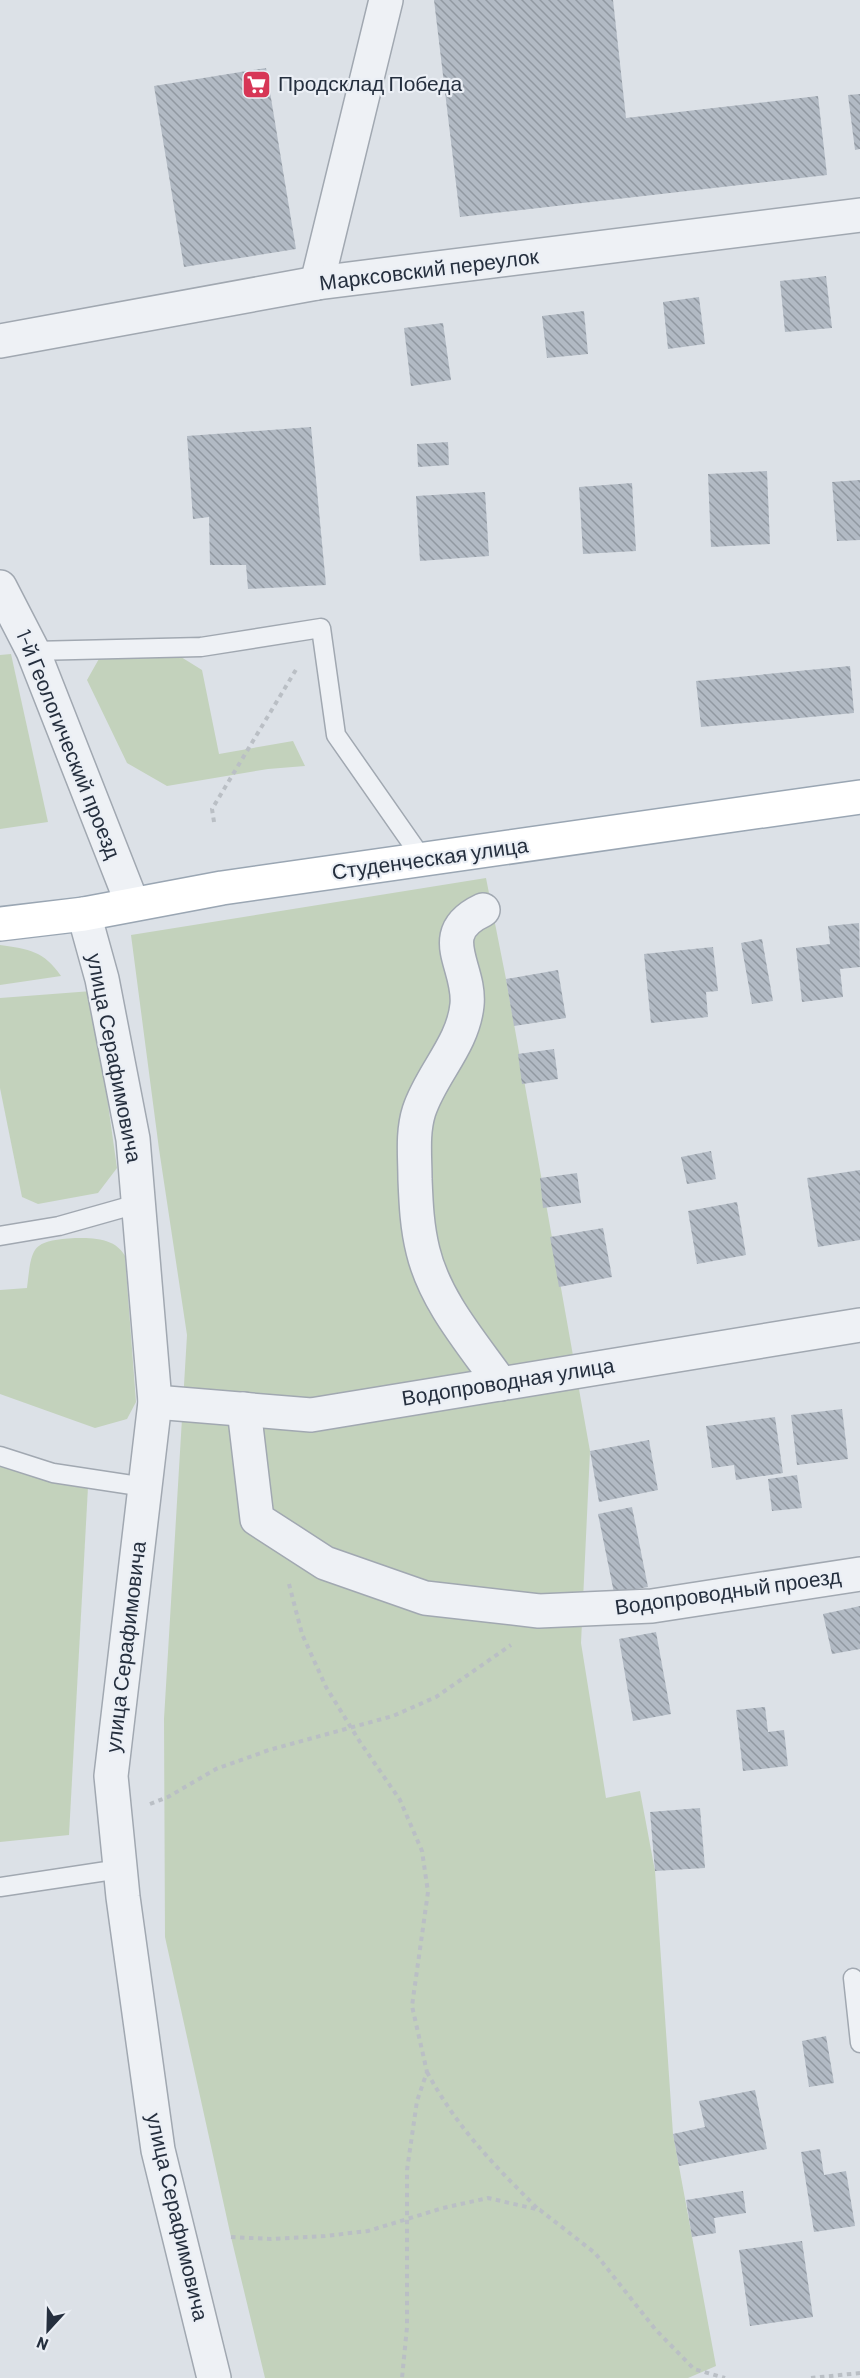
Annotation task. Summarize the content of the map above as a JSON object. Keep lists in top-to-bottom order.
{
  "streets": {
    "main road": ["Студенческая улица"],
    "street": [
      "Марксовский переулок",
      "1-й Геологический проезд",
      "улица Серафимовича",
      "Водопроводная улица",
      "Водопроводный проезд"
    ]
  },
  "crossings": [
    ["1-й Геологический проезд", "Студенческая улица"],
    ["Студенческая улица", "улица Серафимовича"],
    ["улица Серафимовича", "Водопроводная улица"],
    ["Водопроводная улица", "Водопроводный проезд"]
  ],
  "places": {
    "supermarket": ["Продсклад Победа"]
  },
  "north": "bottom"
}
